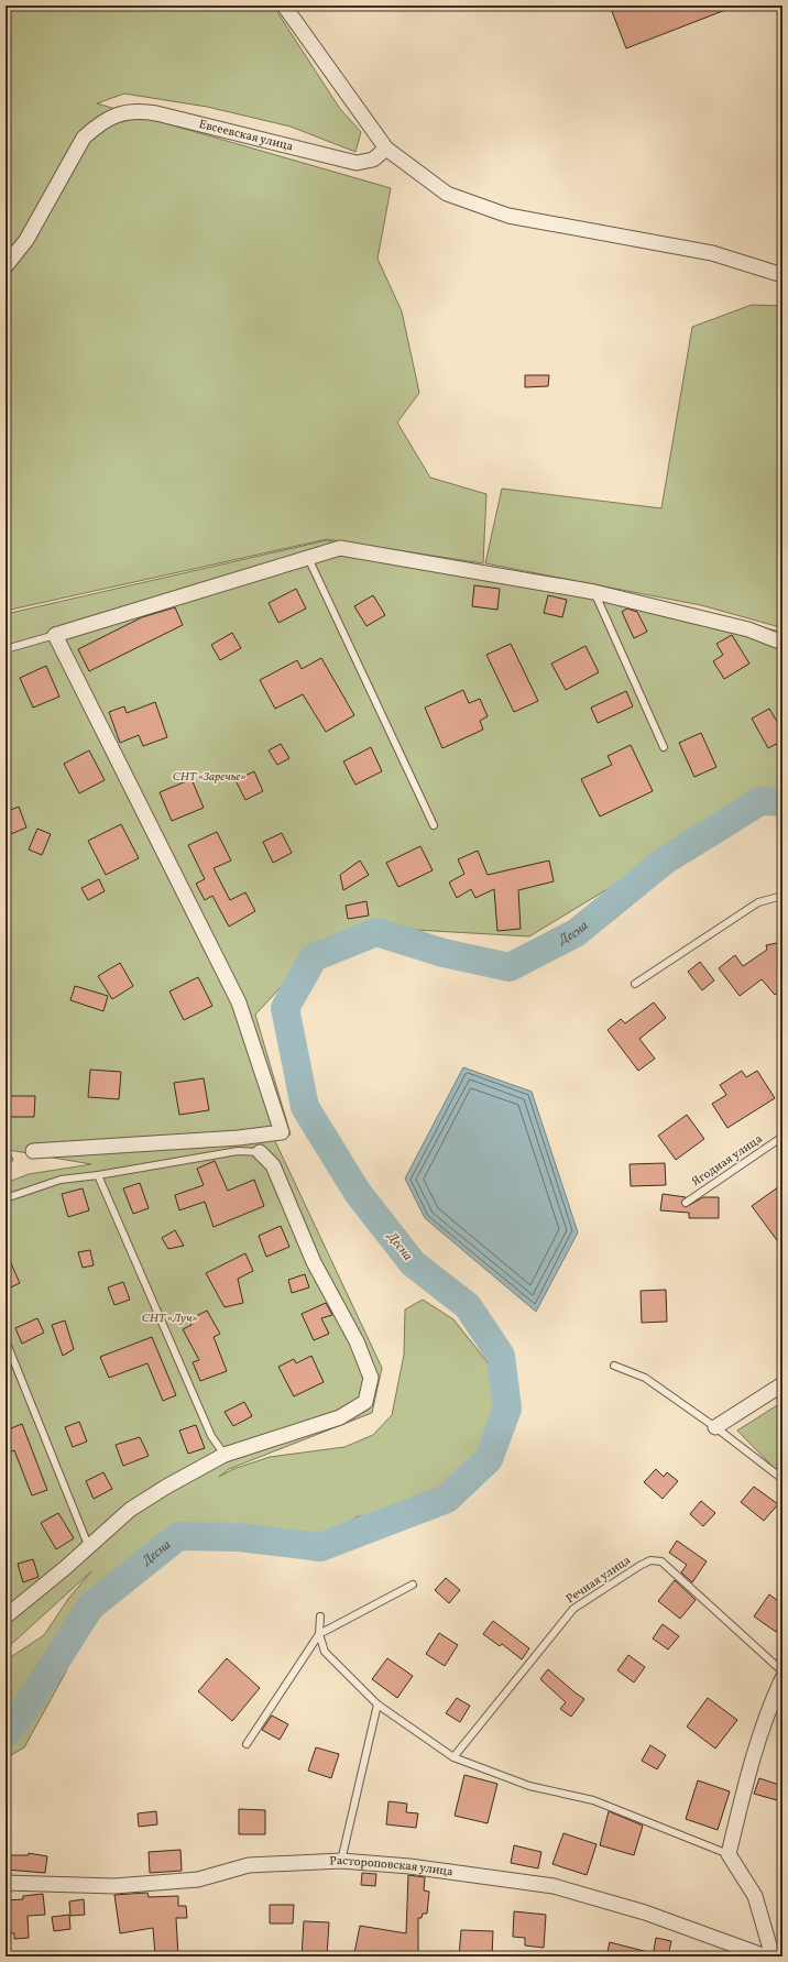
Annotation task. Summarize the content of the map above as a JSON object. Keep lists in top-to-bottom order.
{
  "streets": {
    "street": ["Евсеевская улица", "Растороповская улица"],
    "lane": ["Ягодная улица", "Речная улица"]
  },
  "water": ["Десна"],
  "parks": ["СНТ «Заречье»", "СНТ «Луч»"]
}
